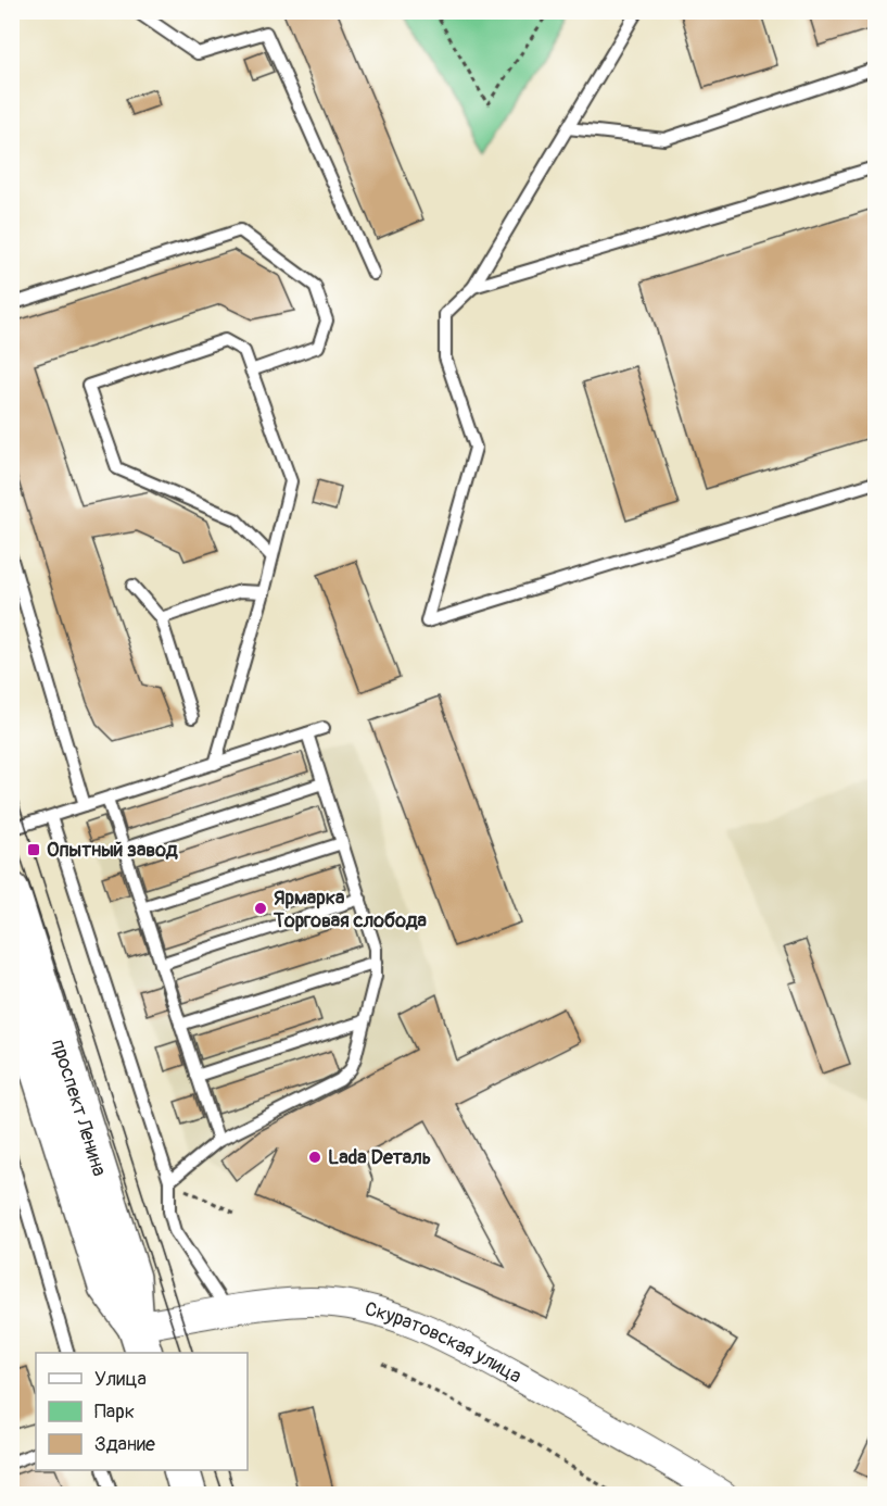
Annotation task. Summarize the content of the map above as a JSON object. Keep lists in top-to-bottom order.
{
  "streets": {
    "main road": ["проспект Ленина"],
    "street": ["Скуратовская улица"]
  },
  "crossings": [
    ["проспект Ленина", "Скуратовская улица"]
  ],
  "places": {
    "transit": ["Опытный завод"],
    "other": ["Ярмарка Торговая слобода", "Lada Dеталь"]
  },
  "legend": ["Улица", "Парк", "Здание"]
}
